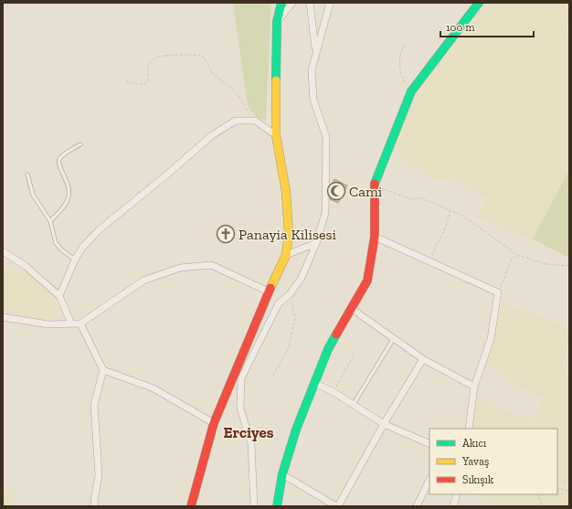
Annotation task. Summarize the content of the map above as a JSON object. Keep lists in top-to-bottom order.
{
  "districts": ["Erciyes"],
  "places": {
    "mosque": ["Cami"],
    "church": ["Panayia Kilisesi"]
  },
  "legend": ["Akıcı", "Yavaş", "Sıkışık"],
  "scale_bar": "100 m"
}
